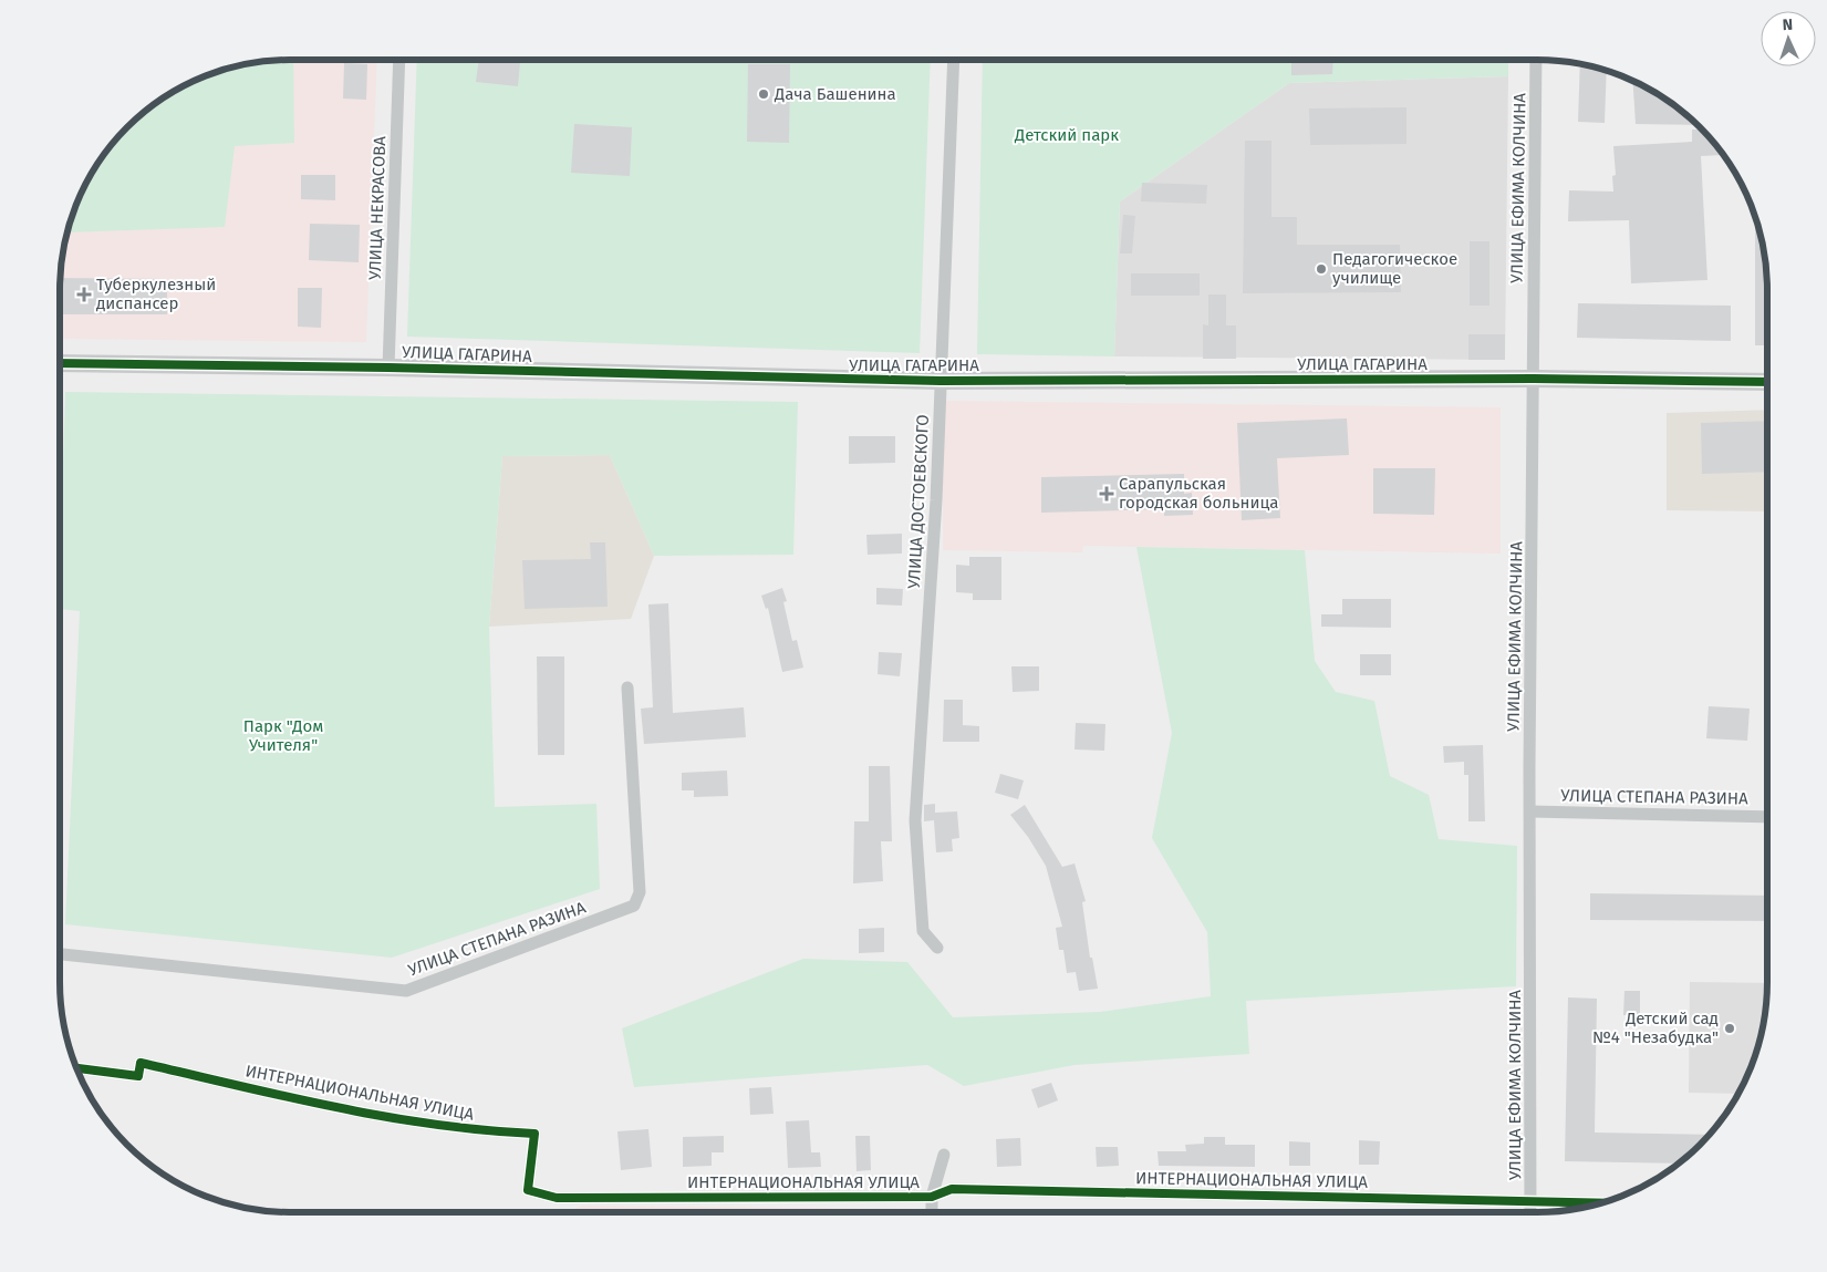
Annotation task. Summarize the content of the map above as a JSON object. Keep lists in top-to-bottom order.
{
  "streets": {
    "street": [
      "УЛИЦА ЕФИМА КОЛЧИНА",
      "УЛИЦА НЕКРАСОВА",
      "УЛИЦА ГАГАРИНА",
      "УЛИЦА ДОСТОЕВСКОГО",
      "УЛИЦА СТЕПАНА РАЗИНА",
      "ИНТЕРНАЦИОНАЛЬНАЯ УЛИЦА"
    ]
  },
  "crossings": [
    ["УЛИЦА ЕФИМА КОЛЧИНА", "УЛИЦА ГАГАРИНА"],
    ["УЛИЦА ЕФИМА КОЛЧИНА", "УЛИЦА СТЕПАНА РАЗИНА"],
    ["УЛИЦА ЕФИМА КОЛЧИНА", "ИНТЕРНАЦИОНАЛЬНАЯ УЛИЦА"],
    ["УЛИЦА НЕКРАСОВА", "УЛИЦА ГАГАРИНА"],
    ["УЛИЦА ГАГАРИНА", "УЛИЦА ДОСТОЕВСКОГО"]
  ],
  "parks": ["Детский парк", "Парк \"Дом Учителя\""],
  "places": {
    "other": ["Дача Башенина", "Педагогическое училище", "Детский сад №4 \"Незабудка\""],
    "health": ["Туберкулезный диспансер", "Сарапульская городская больница"]
  },
  "north": "top"
}
